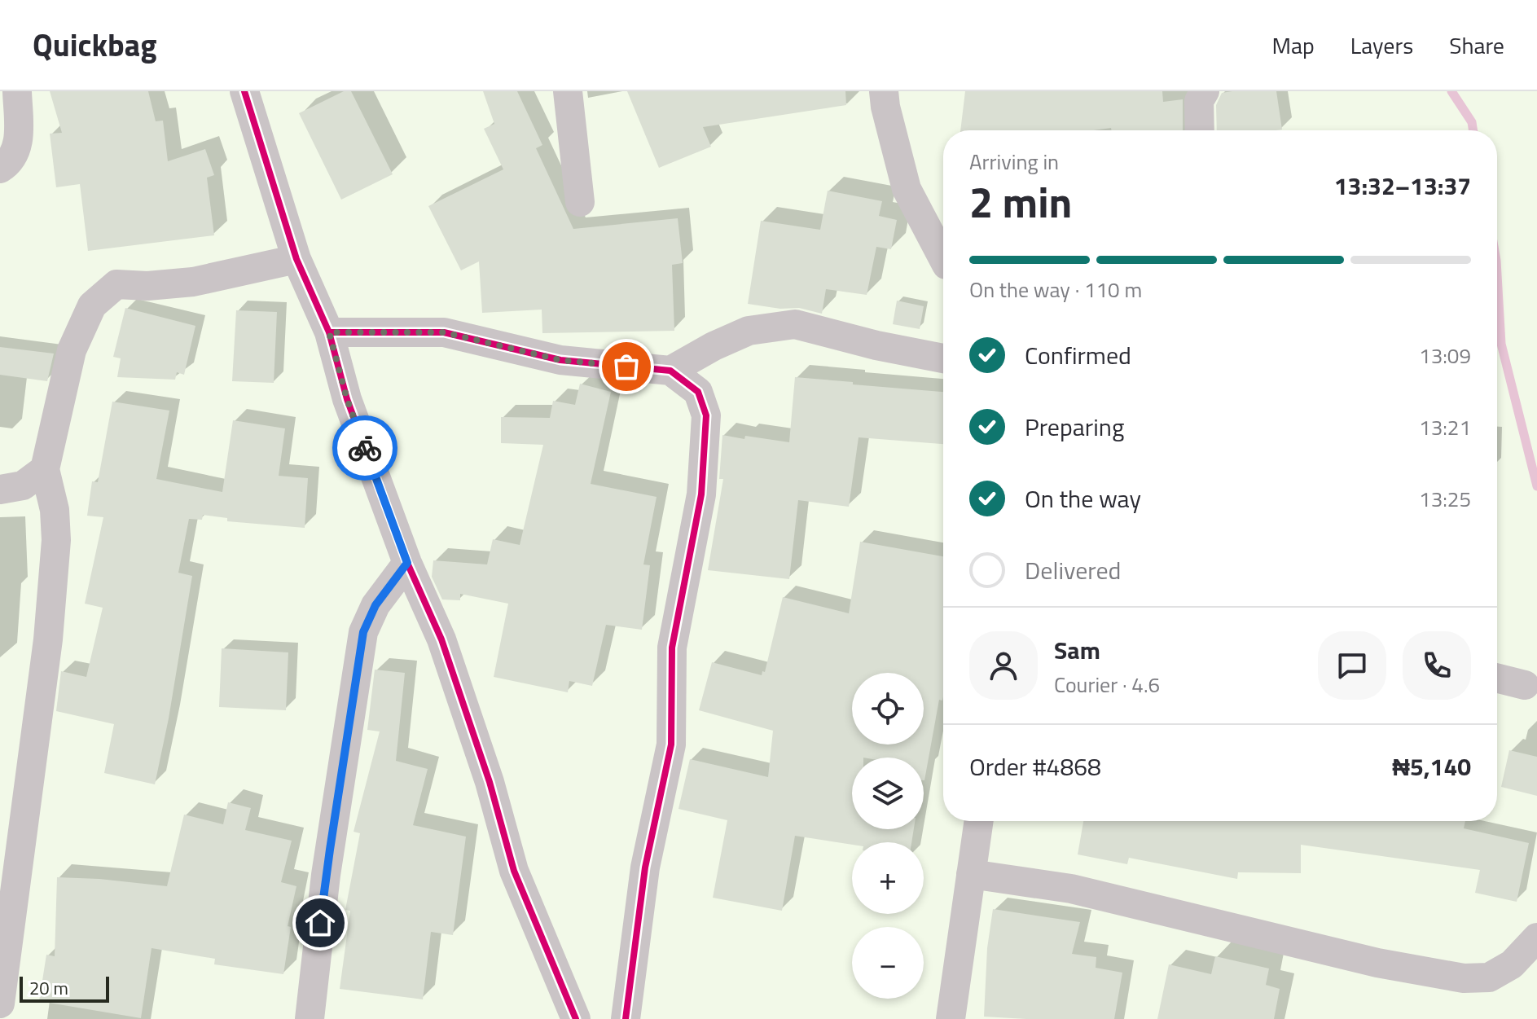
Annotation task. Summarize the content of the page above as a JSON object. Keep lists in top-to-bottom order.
{
  "scale_bar": "20 m",
  "page": {
    "header": "Quickbag",
    "nav": ["Map", "Layers", "Share"],
    "heading": ["2 min", "Arriving in", "13:32–13:37"],
    "panel": [
      "Sam",
      "Courier · 4.6",
      "Order #4868",
      "₦5,140"
    ],
    "bar": "On the way · 110 m",
    "list": [
      ["Confirmed", "13:09"],
      ["Preparing", "13:21"],
      ["On the way", "13:25"],
      "Delivered"
    ],
    "map_buttons": ["+", "−"],
    "scale": "20 m"
  }
}
